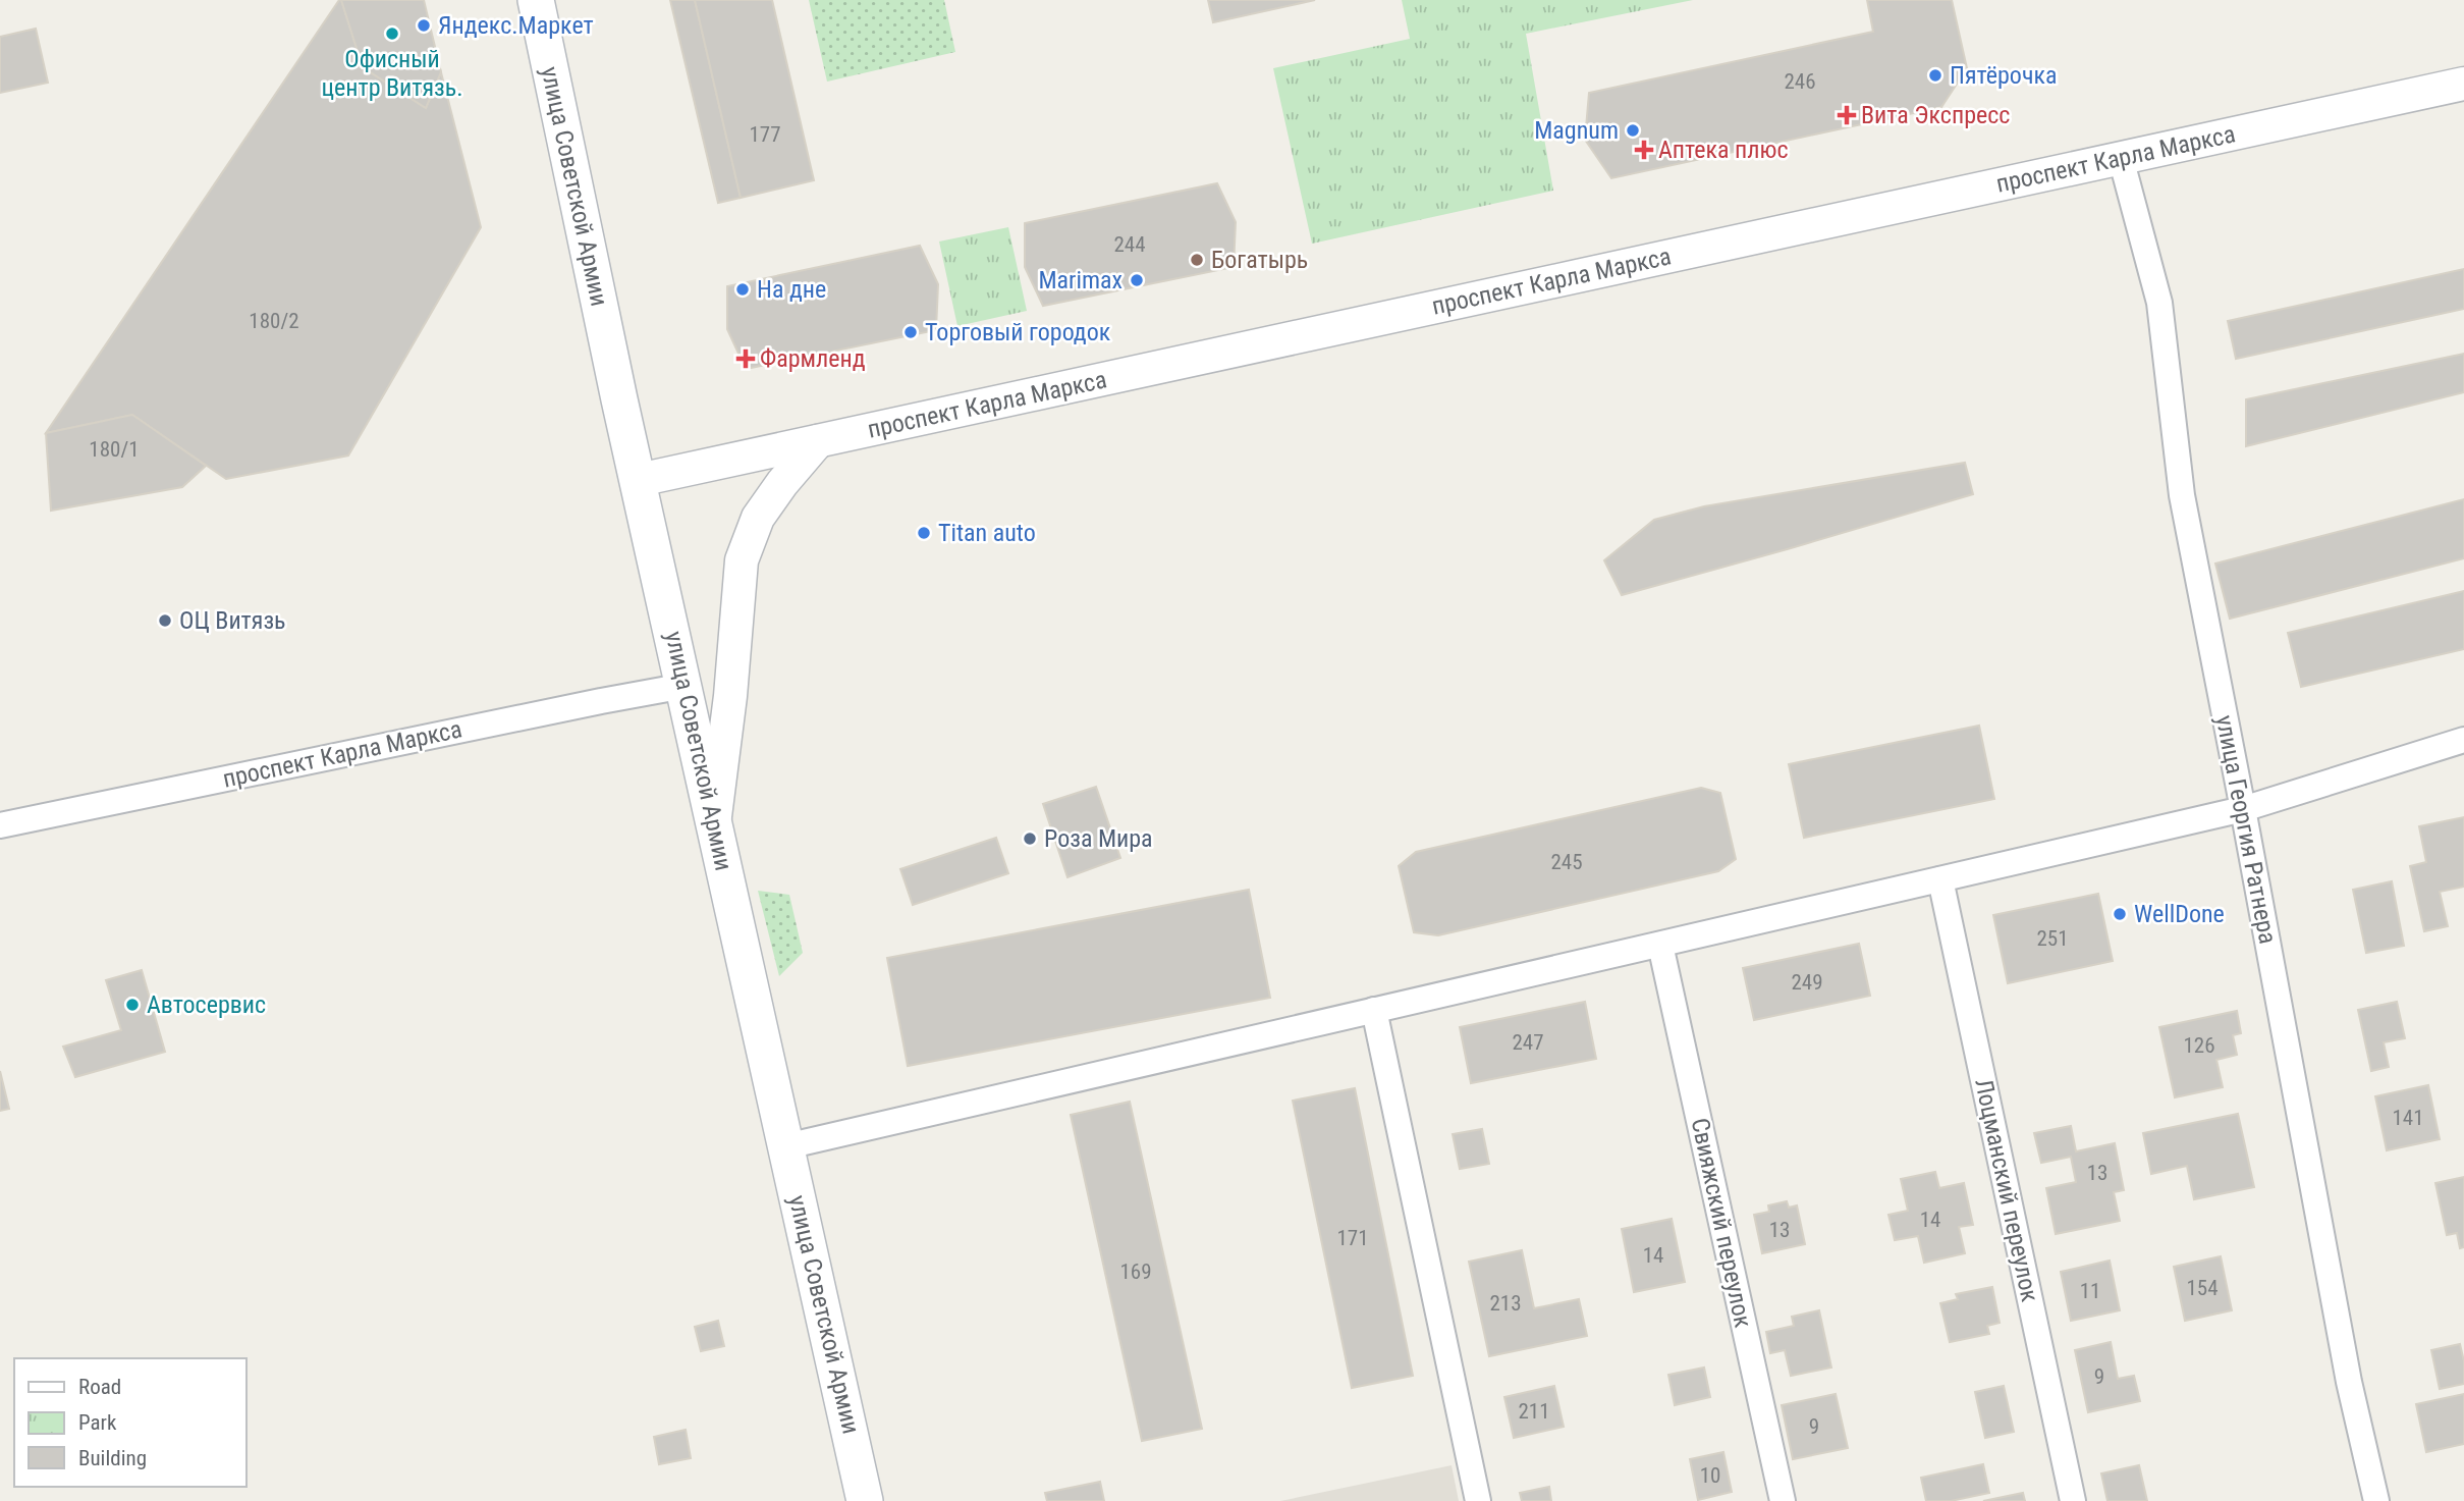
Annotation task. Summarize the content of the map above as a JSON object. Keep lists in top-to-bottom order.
{
  "streets": {
    "main road": ["улица Советской Армии"],
    "street": [
      "проспект Карла Маркса",
      "улица Георгия Ратнера",
      "Лоцманский переулок",
      "Свияжский переулок"
    ]
  },
  "crossings": [
    ["проспект Карла Маркса", "улица Советской Армии"],
    ["проспект Карла Маркса", "улица Георгия Ратнера"]
  ],
  "places": {
    "other": [
      "Яндекс.Маркет",
      "Офисный центр Витязь.",
      "Пятёрочка",
      "Magnum",
      "Богатырь",
      "Marimax",
      "На дне",
      "Торговый городок",
      "Titan auto",
      "ОЦ Витязь",
      "Роза Мира",
      "WellDone",
      "Автосервис"
    ],
    "health": ["Вита Экспресс", "Аптека плюс", "Фармленд"]
  },
  "house_numbers": [
    "246",
    "177",
    "244",
    "180/2",
    "180/1",
    "245",
    "251",
    "249",
    "247",
    "126",
    "141",
    "13",
    "14",
    "13",
    "171",
    "14",
    "169",
    "154",
    "11",
    "213",
    "9",
    "211",
    "9",
    "10"
  ],
  "legend": ["Road", "Park", "Building"]
}
